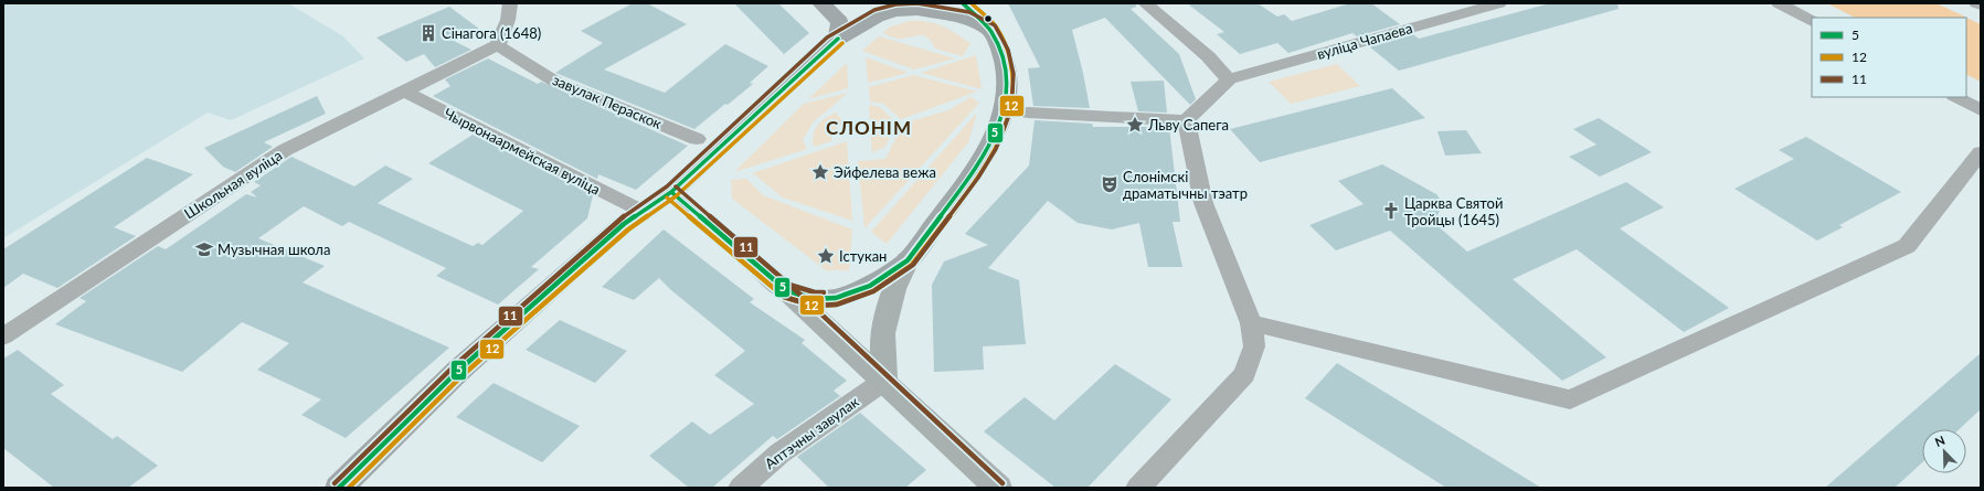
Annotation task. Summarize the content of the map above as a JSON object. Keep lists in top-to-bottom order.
{
  "streets": {
    "street": [
      "вуліца Чапаева",
      "завулак Пераскок",
      "Чырвонаармейская вуліца",
      "Школьная вуліца",
      "Аптэчны завулак"
    ]
  },
  "crossings": [
    ["завулак Пераскок", "Школьная вуліца"],
    ["Чырвонаармейская вуліца", "Школьная вуліца"]
  ],
  "districts": ["СЛОНІМ"],
  "places": {
    "building": ["Сінагога (1648)"],
    "place": ["Льву Сапега", "Эйфелева вежа", "Істукан"],
    "theatre": ["Слонімскі драматычны тэатр"],
    "church": ["Царква Святой Тройцы (1645)"],
    "school or university": ["Музычная школа"]
  },
  "lines": ["transit line 5", "transit line 12", "transit line 11"],
  "legend": ["5", "12", "11"],
  "north": "top left"
}
